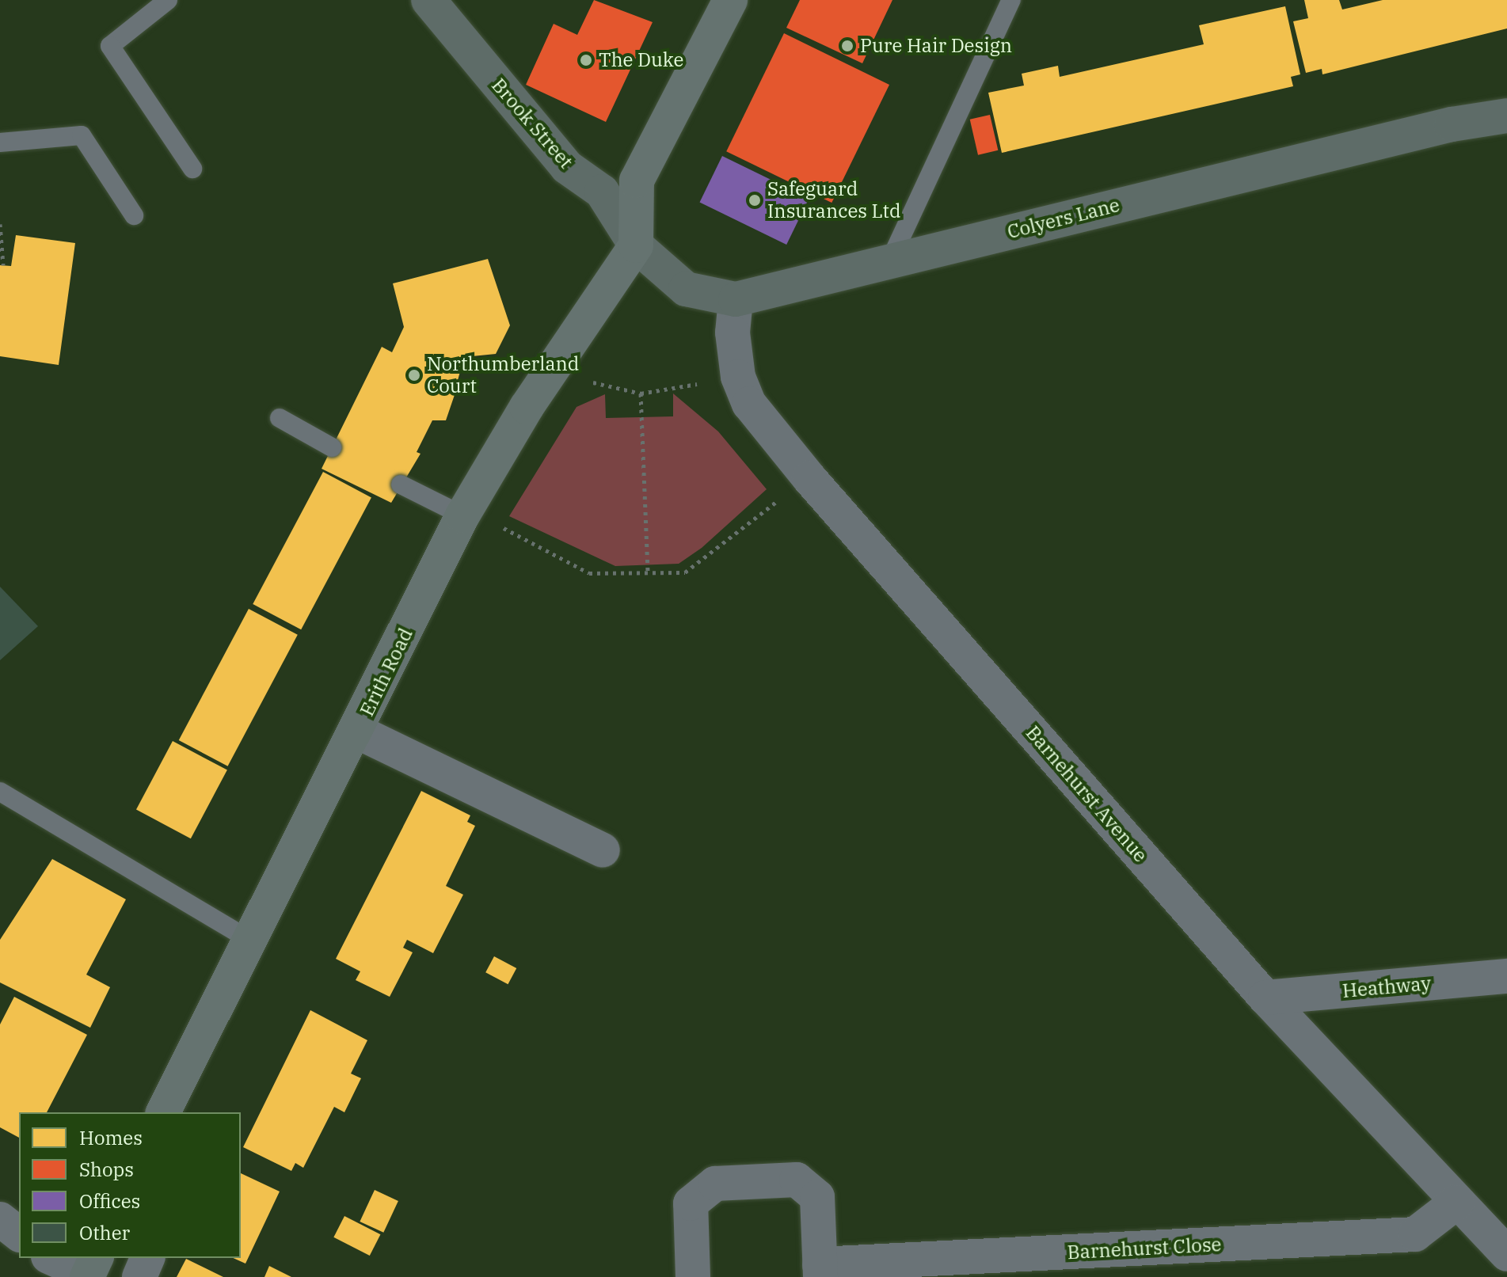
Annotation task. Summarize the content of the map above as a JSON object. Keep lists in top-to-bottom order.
{
  "streets": {
    "main road": ["Erith Road"],
    "street": [
      "Brook Street",
      "Colyers Lane",
      "Barnehurst Avenue",
      "Heathway",
      "Barnehurst Close"
    ]
  },
  "crossings": [
    ["Brook Street", "Colyers Lane"],
    ["Brook Street", "Erith Road"],
    ["Colyers Lane", "Erith Road"],
    ["Colyers Lane", "Barnehurst Avenue"],
    ["Barnehurst Avenue", "Heathway"],
    ["Barnehurst Avenue", "Barnehurst Close"]
  ],
  "places": [
    "Pure Hair Design",
    "The Duke",
    "Safeguard Insurances Ltd",
    "Northumberland Court"
  ],
  "legend": [
    "Homes",
    "Shops",
    "Offices",
    "Other"
  ]
}
